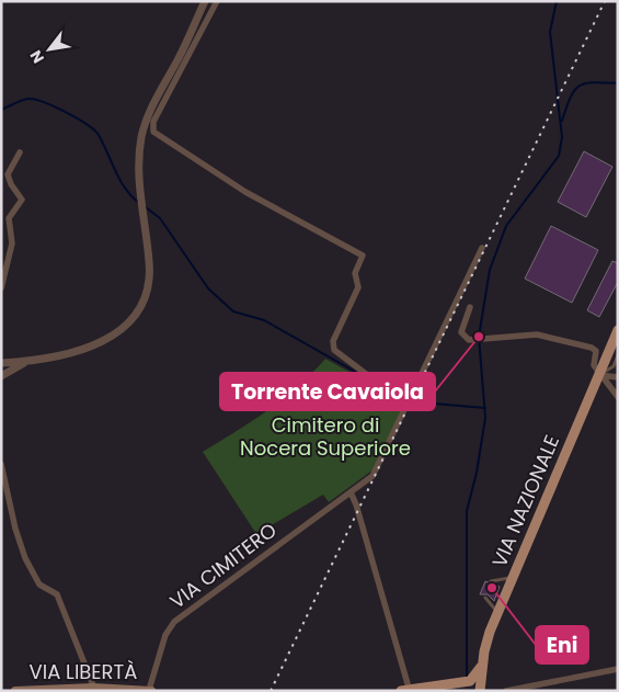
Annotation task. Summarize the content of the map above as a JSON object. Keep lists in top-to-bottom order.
{
  "streets": {
    "main road": ["VIA NAZIONALE", "VIA LIBERTÀ"],
    "street": ["VIA CIMITERO"]
  },
  "crossings": [
    ["VIA CIMITERO", "VIA LIBERTÀ"]
  ],
  "parks": ["Cimitero di Nocera Superiore"],
  "places": ["Torrente Cavaiola", "Eni"],
  "north": "bottom left"
}
